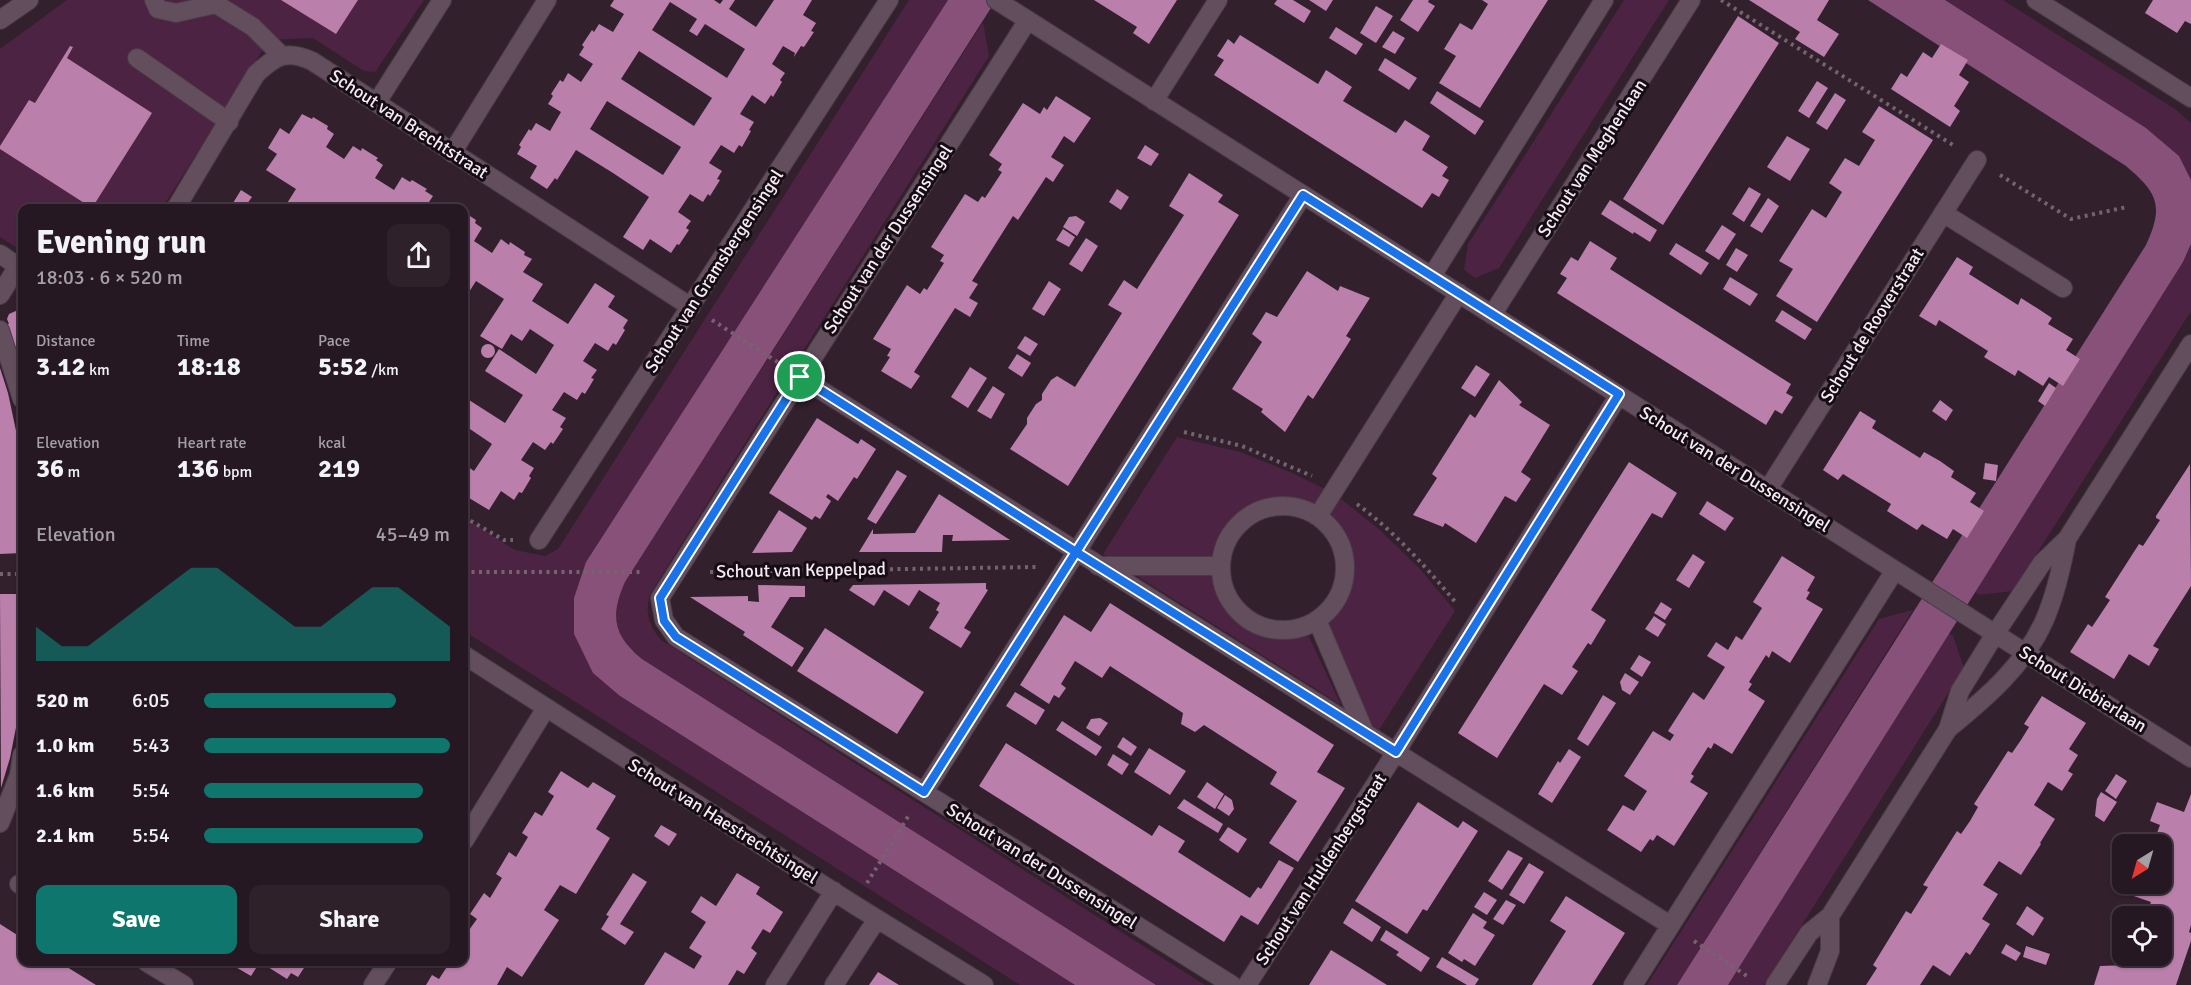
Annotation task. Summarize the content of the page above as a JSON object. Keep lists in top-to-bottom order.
{
  "streets": {
    "street": [
      "Schout van Brechtstraat",
      "Schout van Meghenlaan",
      "Schout van der Dussensingel",
      "Schout van Gramsbergensingel",
      "Schout de Rooverstraat",
      "Schout Dicbierlaan",
      "Schout van Haestrechtsingel",
      "Schout van Huldenbergstraat"
    ],
    "path": ["Schout van Keppelpad"]
  },
  "crossings": [
    ["Schout van Brechtstraat", "Schout van Gramsbergensingel"],
    ["Schout van Meghenlaan", "Schout van der Dussensingel"],
    ["Schout van der Dussensingel", "Schout de Rooverstraat"],
    ["Schout van der Dussensingel", "Schout van Keppelpad"],
    ["Schout van der Dussensingel", "Schout Dicbierlaan"],
    ["Schout van der Dussensingel", "Schout van Huldenbergstraat"]
  ],
  "north": "bottom left",
  "page": {
    "heading": ["Evening run", "18:03 · 6 × 520 m"],
    "stats": [
      ["Distance", "3.12 km"],
      ["Time", "18:18"],
      ["Pace", "5:52 /km"],
      ["Elevation", "36 m"],
      ["Heart rate", "136 bpm"],
      ["kcal", "219"]
    ],
    "chart": ["Elevation", "45–49 m"],
    "list": [
      {
        "name": "520 m",
        "note": "6:05"
      },
      {
        "name": "1.0 km",
        "note": "5:43"
      },
      {
        "name": "1.6 km",
        "note": "5:54"
      },
      {
        "name": "2.1 km",
        "note": "5:54"
      }
    ],
    "buttons": ["Save", "Share"]
  }
}
